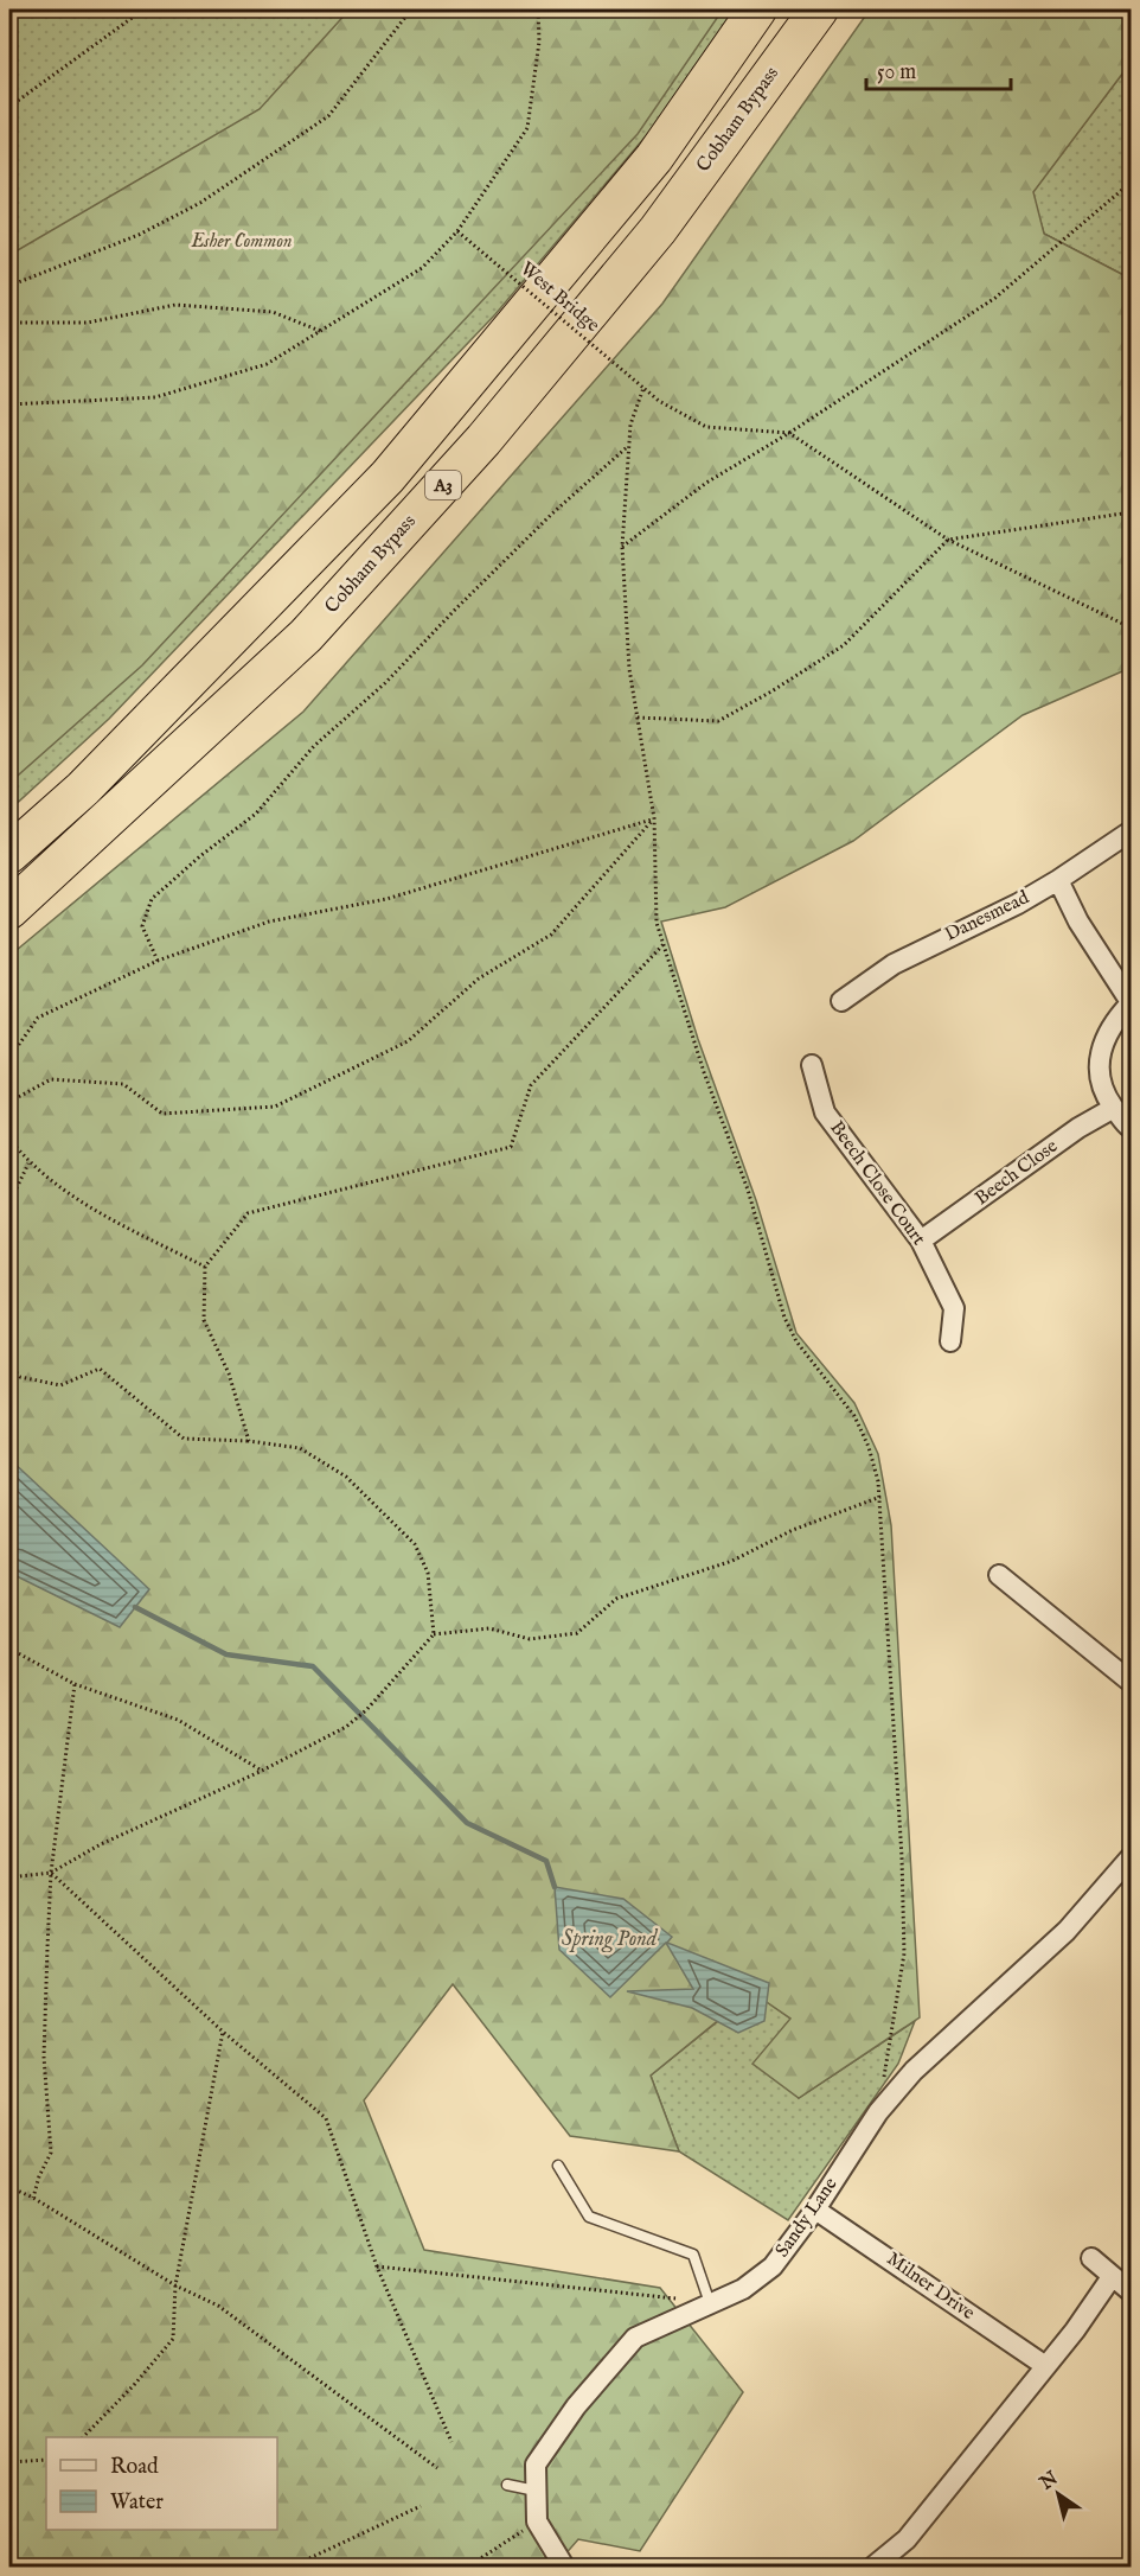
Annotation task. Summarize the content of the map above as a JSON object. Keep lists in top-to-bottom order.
{
  "streets": {
    "highway": ["Cobham Bypass", "A3"],
    "street": [
      "Danesmead",
      "Beech Close",
      "Beech Close Court",
      "Sandy Lane",
      "Milner Drive"
    ],
    "path": ["West Bridge"]
  },
  "crossings": [
    ["Beech Close", "Beech Close Court"],
    ["Sandy Lane", "Milner Drive"]
  ],
  "water": ["Spring Pond"],
  "parks": ["Esher Common"],
  "legend": ["Road", "Water"],
  "scale_bar": "50 m",
  "north": "top left"
}
